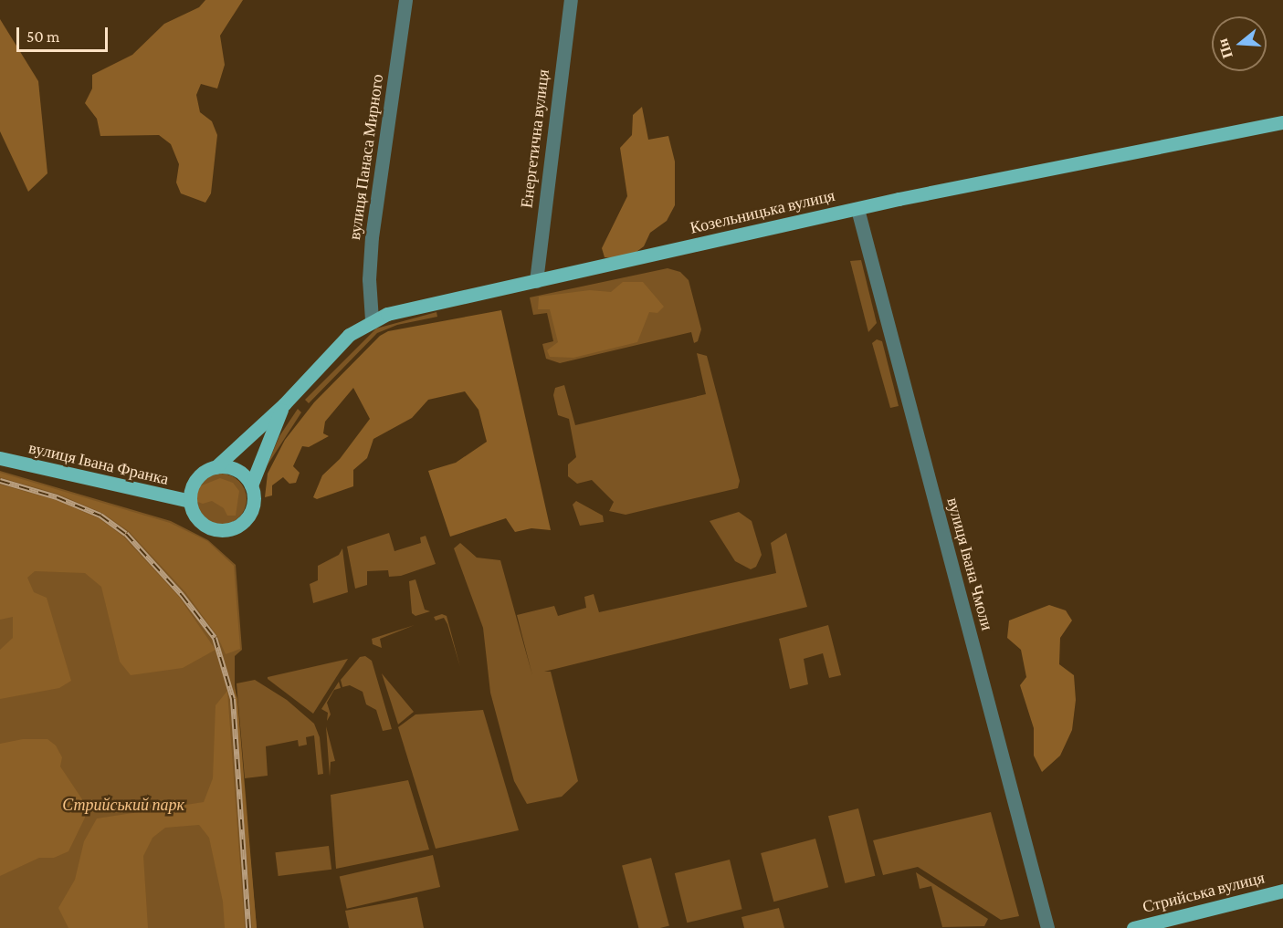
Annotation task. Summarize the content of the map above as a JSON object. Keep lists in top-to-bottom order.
{
  "streets": {
    "main road": ["Козельницька вулиця", "вулиця Івана Франка", "Стрийська вулиця"],
    "street": ["Енергетична вулиця", "вулиця Панаса Мирного", "вулиця Івана Чмоли"]
  },
  "crossings": [
    ["Енергетична вулиця", "Козельницька вулиця"],
    ["вулиця Панаса Мирного", "Козельницька вулиця"],
    ["Козельницька вулиця", "вулиця Івана Франка"],
    ["Козельницька вулиця", "вулиця Івана Чмоли"]
  ],
  "parks": ["Стрийський парк"],
  "scale_bar": "50 m",
  "north": "left"
}
